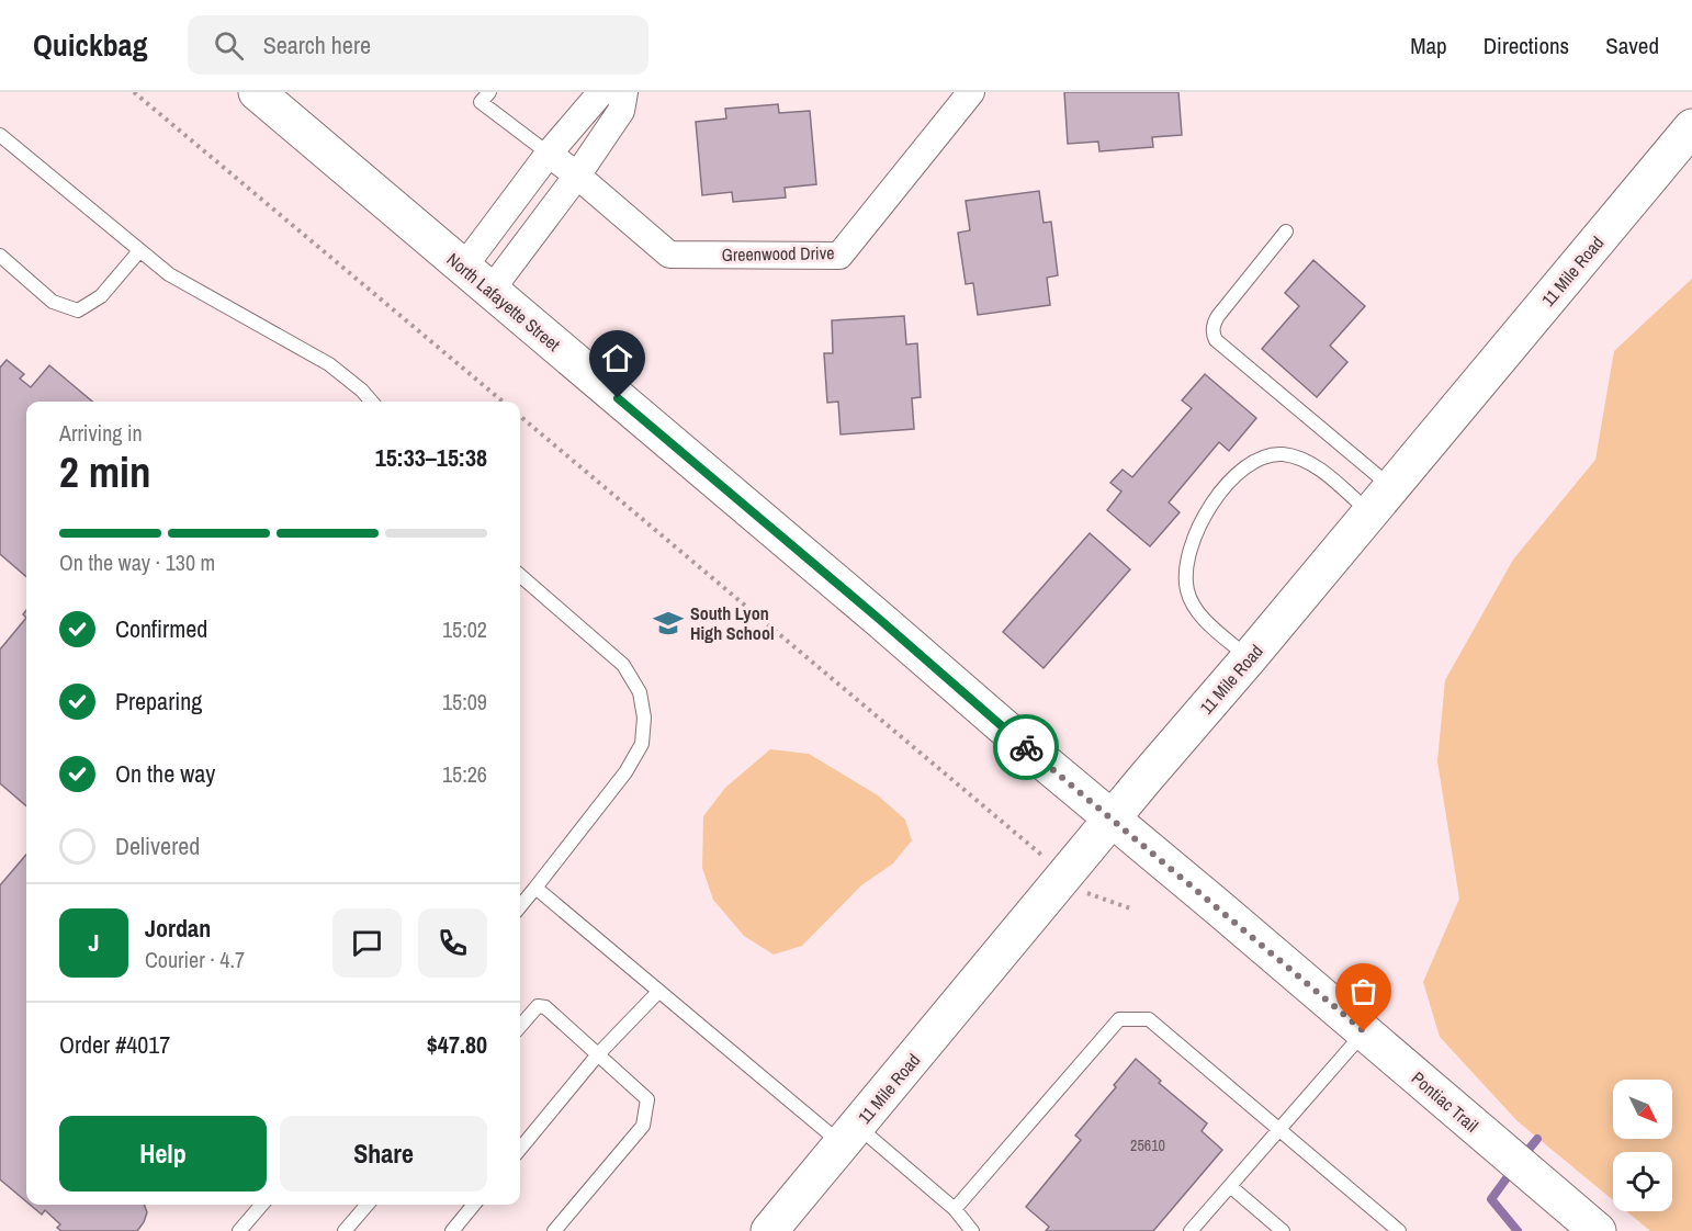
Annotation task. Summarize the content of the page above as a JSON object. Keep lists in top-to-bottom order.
{
  "streets": {
    "main road": ["11 Mile Road", "North Lafayette Street", "Pontiac Trail"],
    "street": ["Greenwood Drive"]
  },
  "crossings": [
    ["11 Mile Road", "North Lafayette Street"],
    ["11 Mile Road", "Pontiac Trail"],
    ["North Lafayette Street", "Pontiac Trail"]
  ],
  "places": {
    "school or university": ["South Lyon High School"]
  },
  "house_numbers": ["25610"],
  "north": "bottom right",
  "page": {
    "header": "Quickbag",
    "search": "Search here",
    "nav": ["Map", "Directions", "Saved"],
    "heading": ["2 min", "Arriving in", "15:33–15:38"],
    "panel": [
      "Jordan",
      "Courier · 4.7",
      "Order #4017",
      "$47.80"
    ],
    "bar": "On the way · 130 m",
    "list": [
      ["Confirmed", "15:02"],
      ["Preparing", "15:09"],
      ["On the way", "15:26"],
      "Delivered"
    ],
    "round": "J",
    "buttons": ["Help", "Share"]
  }
}
